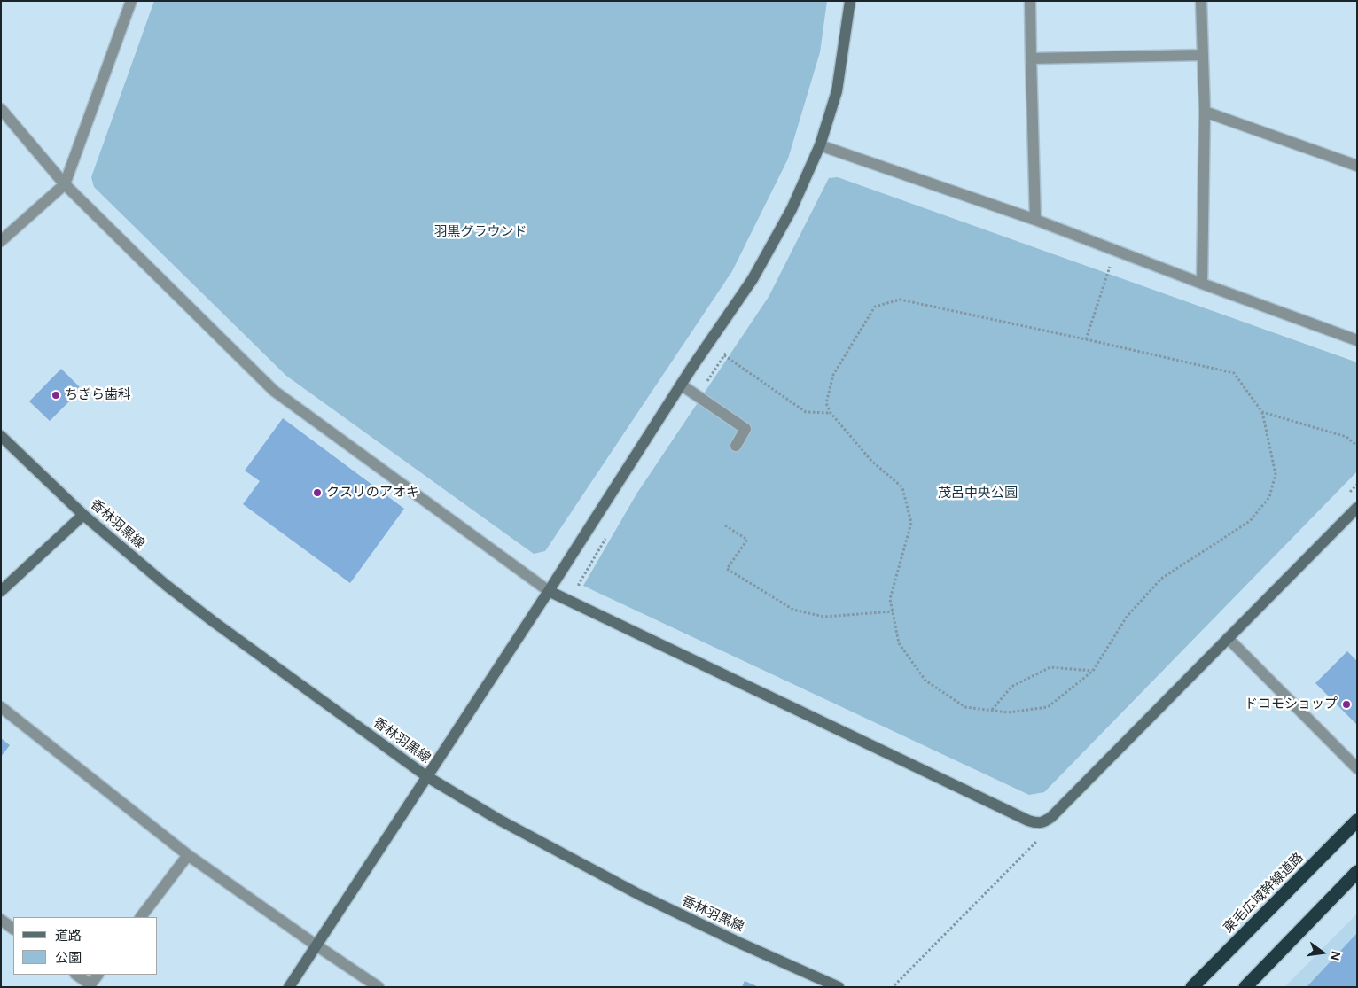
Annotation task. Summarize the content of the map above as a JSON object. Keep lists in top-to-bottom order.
{
  "streets": {
    "highway": ["東毛広域幹線道路"],
    "street": ["香林羽黒線"]
  },
  "parks": ["羽黒グラウンド", "茂呂中央公園"],
  "places": ["ちぎら歯科", "クスリのアオキ", "ドコモショップ"],
  "legend": ["道路", "公園"],
  "north": "right"
}
